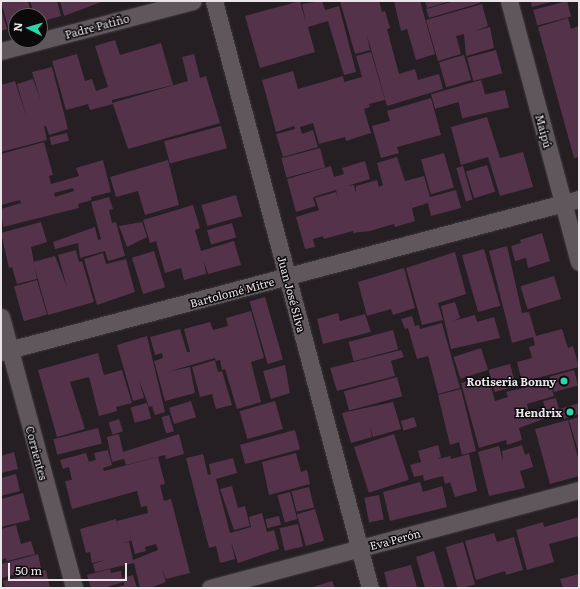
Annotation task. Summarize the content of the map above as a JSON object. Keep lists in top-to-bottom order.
{
  "streets": {
    "street": [
      "Padre Patiño",
      "Maipú",
      "Bartolomé Mitre",
      "Juan José Silva",
      "Corrientes",
      "Eva Perón"
    ]
  },
  "crossings": [
    ["Maipú", "Bartolomé Mitre"],
    ["Bartolomé Mitre", "Juan José Silva"],
    ["Bartolomé Mitre", "Corrientes"],
    ["Juan José Silva", "Eva Perón"]
  ],
  "places": ["Rotiseria Bonny", "Hendrix"],
  "scale_bar": "50 m",
  "north": "left"
}
